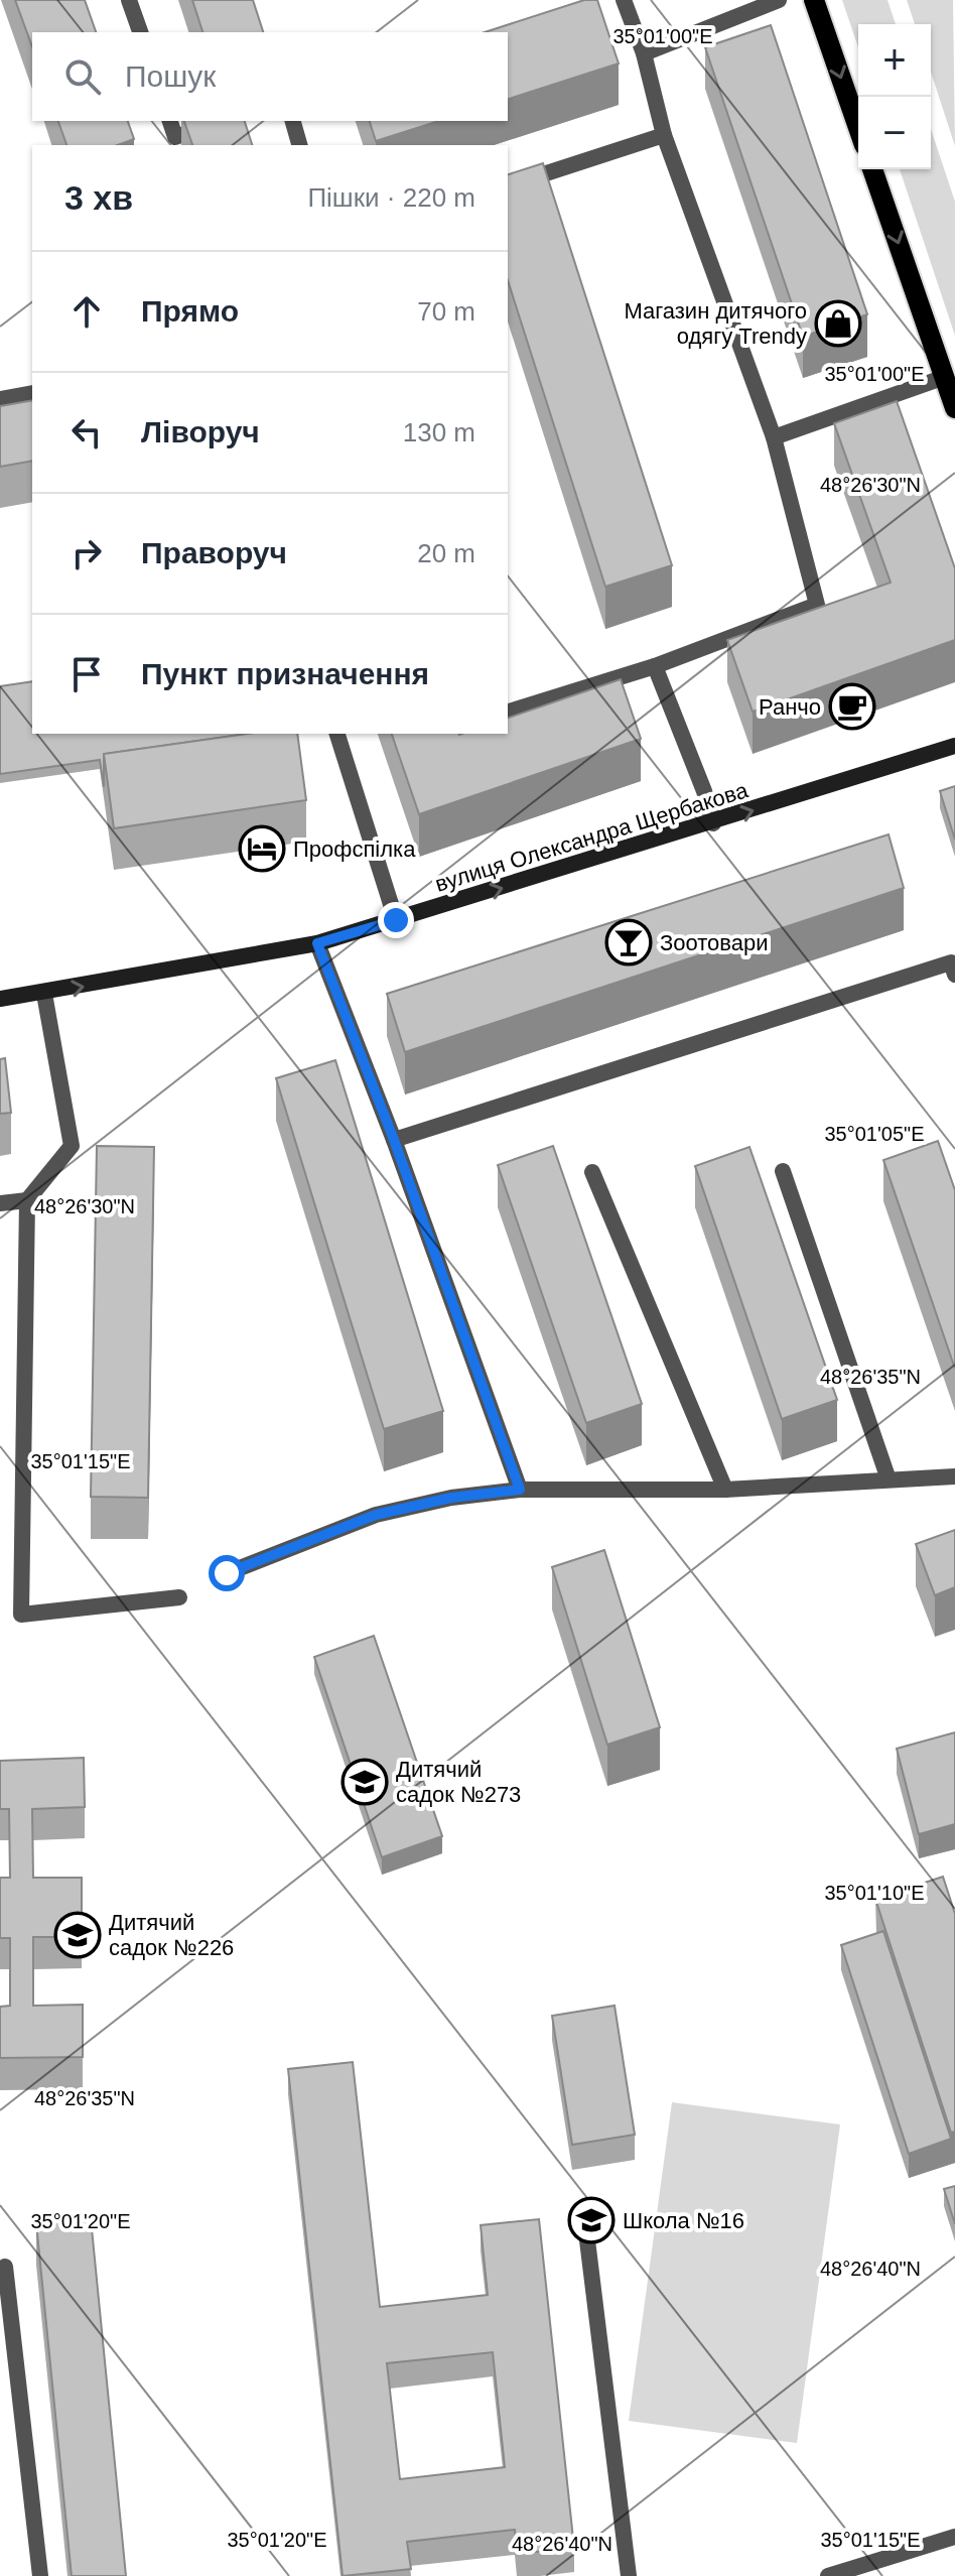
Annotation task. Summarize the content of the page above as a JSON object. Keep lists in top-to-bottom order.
{
  "streets": {
    "street": ["вулиця Олександра Щербакова"]
  },
  "one_way": ["вулиця Олександра Щербакова"],
  "places": {
    "shop": ["Магазин дитячого одягу Trendy"],
    "cafe": ["Ранчо"],
    "hotel": ["Профспілка"],
    "bar": ["Зоотовари"],
    "school or university": ["Дитячий садок №273", "Дитячий садок №226", "Школа №16"]
  },
  "page": {
    "map_buttons": ["+", "−"],
    "search": "Пошук",
    "heading": ["3 хв", "Пішки · 220 m"],
    "list": [
      ["Прямо", "70 m"],
      ["Ліворуч", "130 m"],
      ["Праворуч", "20 m"],
      "Пункт призначення"
    ]
  },
  "coordinates": [
    "35°01'00\"E",
    "48°26'30\"N",
    "35°01'05\"E",
    "48°26'35\"N",
    "35°01'15\"E",
    "35°01'10\"E",
    "35°01'20\"E",
    "48°26'40\"N"
  ]
}
